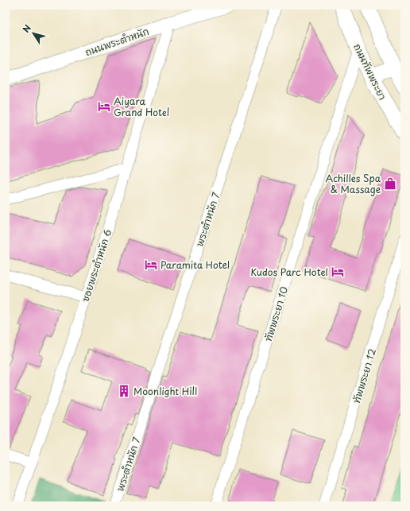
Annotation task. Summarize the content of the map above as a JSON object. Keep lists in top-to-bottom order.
{
  "streets": {
    "main road": ["ถนนทัพพระยา"],
    "street": [
      "ถนนพระตำหนัก",
      "พระตำหนัก 7",
      "ซอยพระตำหนัก 6",
      "ทัพพระยา 10",
      "ทัพพระยา 12"
    ]
  },
  "crossings": [
    ["ถนนพระตำหนัก", "ซอยพระตำหนัก 6"],
    ["ถนนทัพพระยา", "ทัพพระยา 10"]
  ],
  "places": {
    "hotel": ["Aiyara Grand Hotel", "Paramita Hotel", "Kudos Parc Hotel"],
    "shop": ["Achilles Spa & Massage"],
    "building": ["Moonlight Hill"]
  },
  "north": "top left"
}
